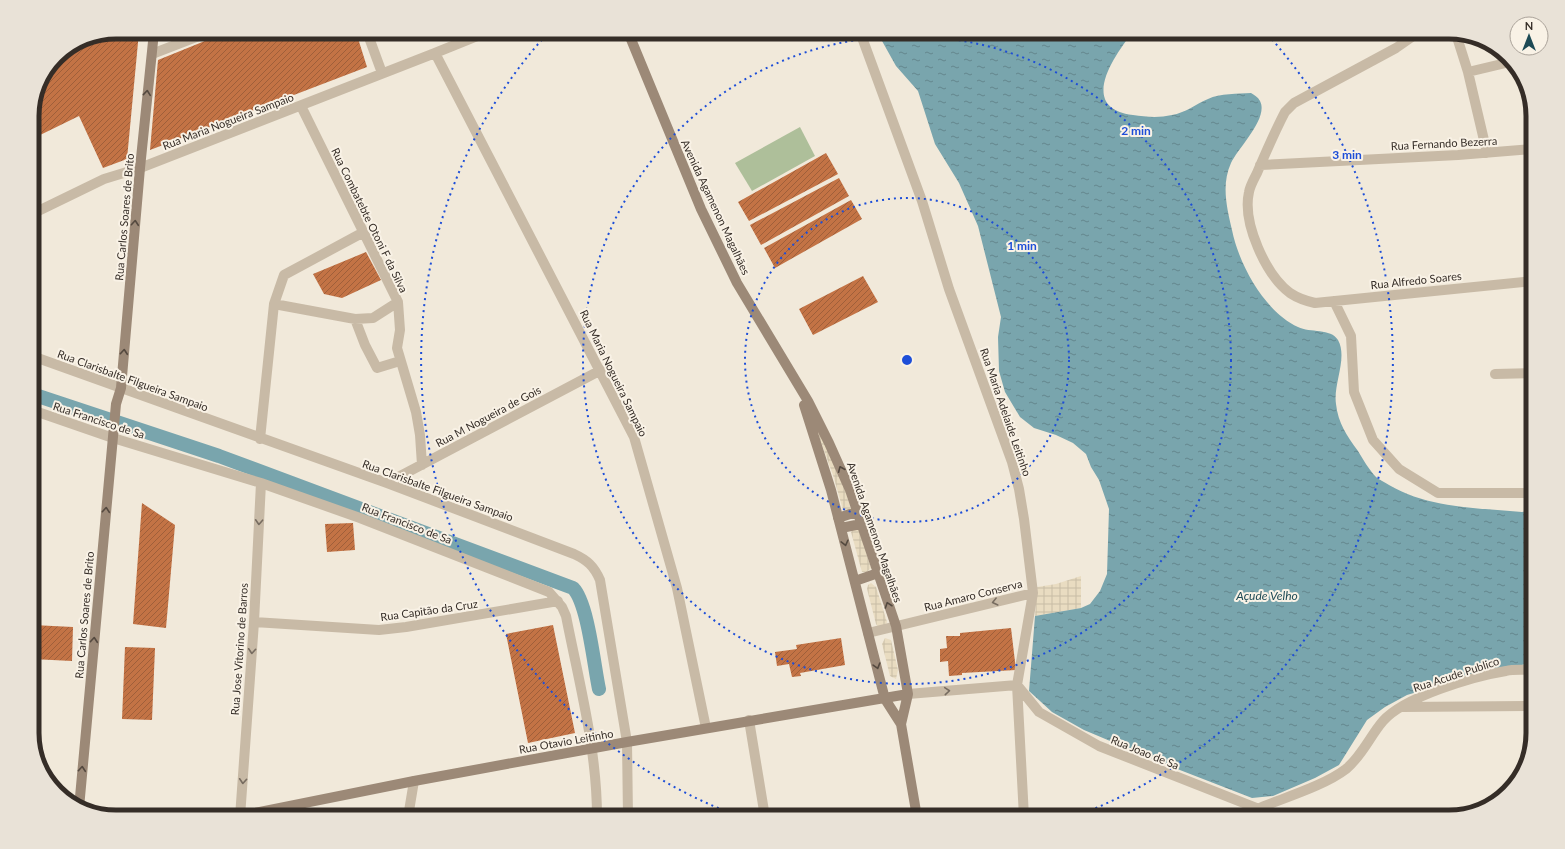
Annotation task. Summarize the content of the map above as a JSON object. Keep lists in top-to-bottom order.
{
  "streets": {
    "main road": ["Avenida Agamenon Magalhães", "Rua Carlos Soares de Brito", "Rua Otavio Leitinho"],
    "street": [
      "Rua Maria Nogueira Sampaio",
      "Rua Fernando Bezerra",
      "Rua Combatebte Otoni F da Silva",
      "Rua Alfredo Soares",
      "Rua Clarisbalte Filgueira Sampaio",
      "Rua Maria Adelaide Leitinho",
      "Rua M Nogueira de Gois",
      "Rua Francisco de Sa",
      "Rua Amaro Conserva",
      "Rua Capitão da Cruz",
      "Rua Jose Vitorino de Barros",
      "Rua Acude Publico",
      "Rua Joao de Sa"
    ]
  },
  "crossings": [
    ["Rua Maria Nogueira Sampaio", "Rua Carlos Soares de Brito"],
    ["Rua Maria Nogueira Sampaio", "Rua Combatebte Otoni F da Silva"],
    ["Rua Maria Nogueira Sampaio", "Rua M Nogueira de Gois"],
    ["Rua Maria Nogueira Sampaio", "Rua Otavio Leitinho"],
    ["Rua Fernando Bezerra", "Rua Alfredo Soares"],
    ["Avenida Agamenon Magalhães", "Rua Amaro Conserva"],
    ["Avenida Agamenon Magalhães", "Rua Otavio Leitinho"],
    ["Rua Carlos Soares de Brito", "Rua Clarisbalte Filgueira Sampaio"],
    ["Rua Carlos Soares de Brito", "Rua Francisco de Sa"],
    ["Rua Combatebte Otoni F da Silva", "Rua M Nogueira de Gois"],
    ["Rua Clarisbalte Filgueira Sampaio", "Rua M Nogueira de Gois"],
    ["Rua Clarisbalte Filgueira Sampaio", "Rua Otavio Leitinho"],
    ["Rua Maria Adelaide Leitinho", "Rua Amaro Conserva"],
    ["Rua Maria Adelaide Leitinho", "Rua Joao de Sa"],
    ["Rua Francisco de Sa", "Rua Capitão da Cruz"],
    ["Rua Francisco de Sa", "Rua Jose Vitorino de Barros"],
    ["Rua Francisco de Sa", "Rua Otavio Leitinho"],
    ["Rua Capitão da Cruz", "Rua Jose Vitorino de Barros"],
    ["Rua Acude Publico", "Rua Joao de Sa"]
  ],
  "one_way": ["Rua Carlos Soares de Brito", "Rua Jose Vitorino de Barros"],
  "water": ["Açude Velho"],
  "north": "top",
  "rings": ["2 min", "3 min", "1 min"]
}
